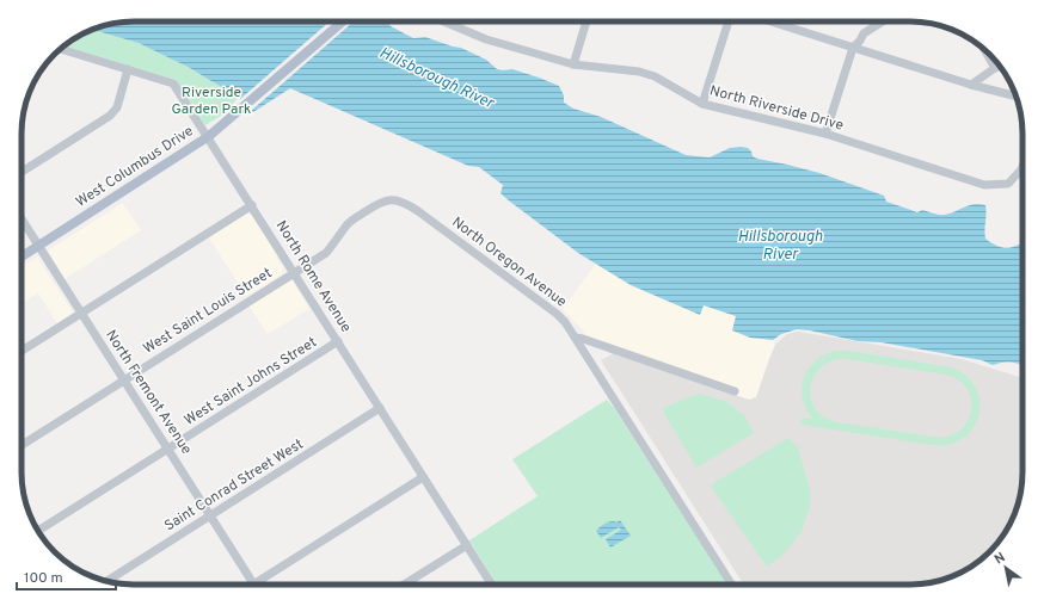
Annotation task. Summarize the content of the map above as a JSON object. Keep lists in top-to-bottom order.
{
  "streets": {
    "main road": ["West Columbus Drive"],
    "street": [
      "North Riverside Drive",
      "North Oregon Avenue",
      "North Rome Avenue",
      "West Saint Louis Street",
      "West Saint Johns Street",
      "North Fremont Avenue",
      "Saint Conrad Street West"
    ]
  },
  "crossings": [
    ["West Columbus Drive", "North Rome Avenue"],
    ["West Columbus Drive", "North Fremont Avenue"],
    ["North Oregon Avenue", "North Rome Avenue"],
    ["North Oregon Avenue", "West Saint Louis Street"],
    ["North Rome Avenue", "West Saint Louis Street"],
    ["North Rome Avenue", "West Saint Johns Street"],
    ["North Rome Avenue", "Saint Conrad Street West"],
    ["West Saint Louis Street", "North Fremont Avenue"],
    ["West Saint Johns Street", "North Fremont Avenue"],
    ["North Fremont Avenue", "Saint Conrad Street West"]
  ],
  "water": ["Hillsborough River"],
  "parks": ["Riverside Garden Park"],
  "scale_bar": "100 m",
  "north": "top left"
}
